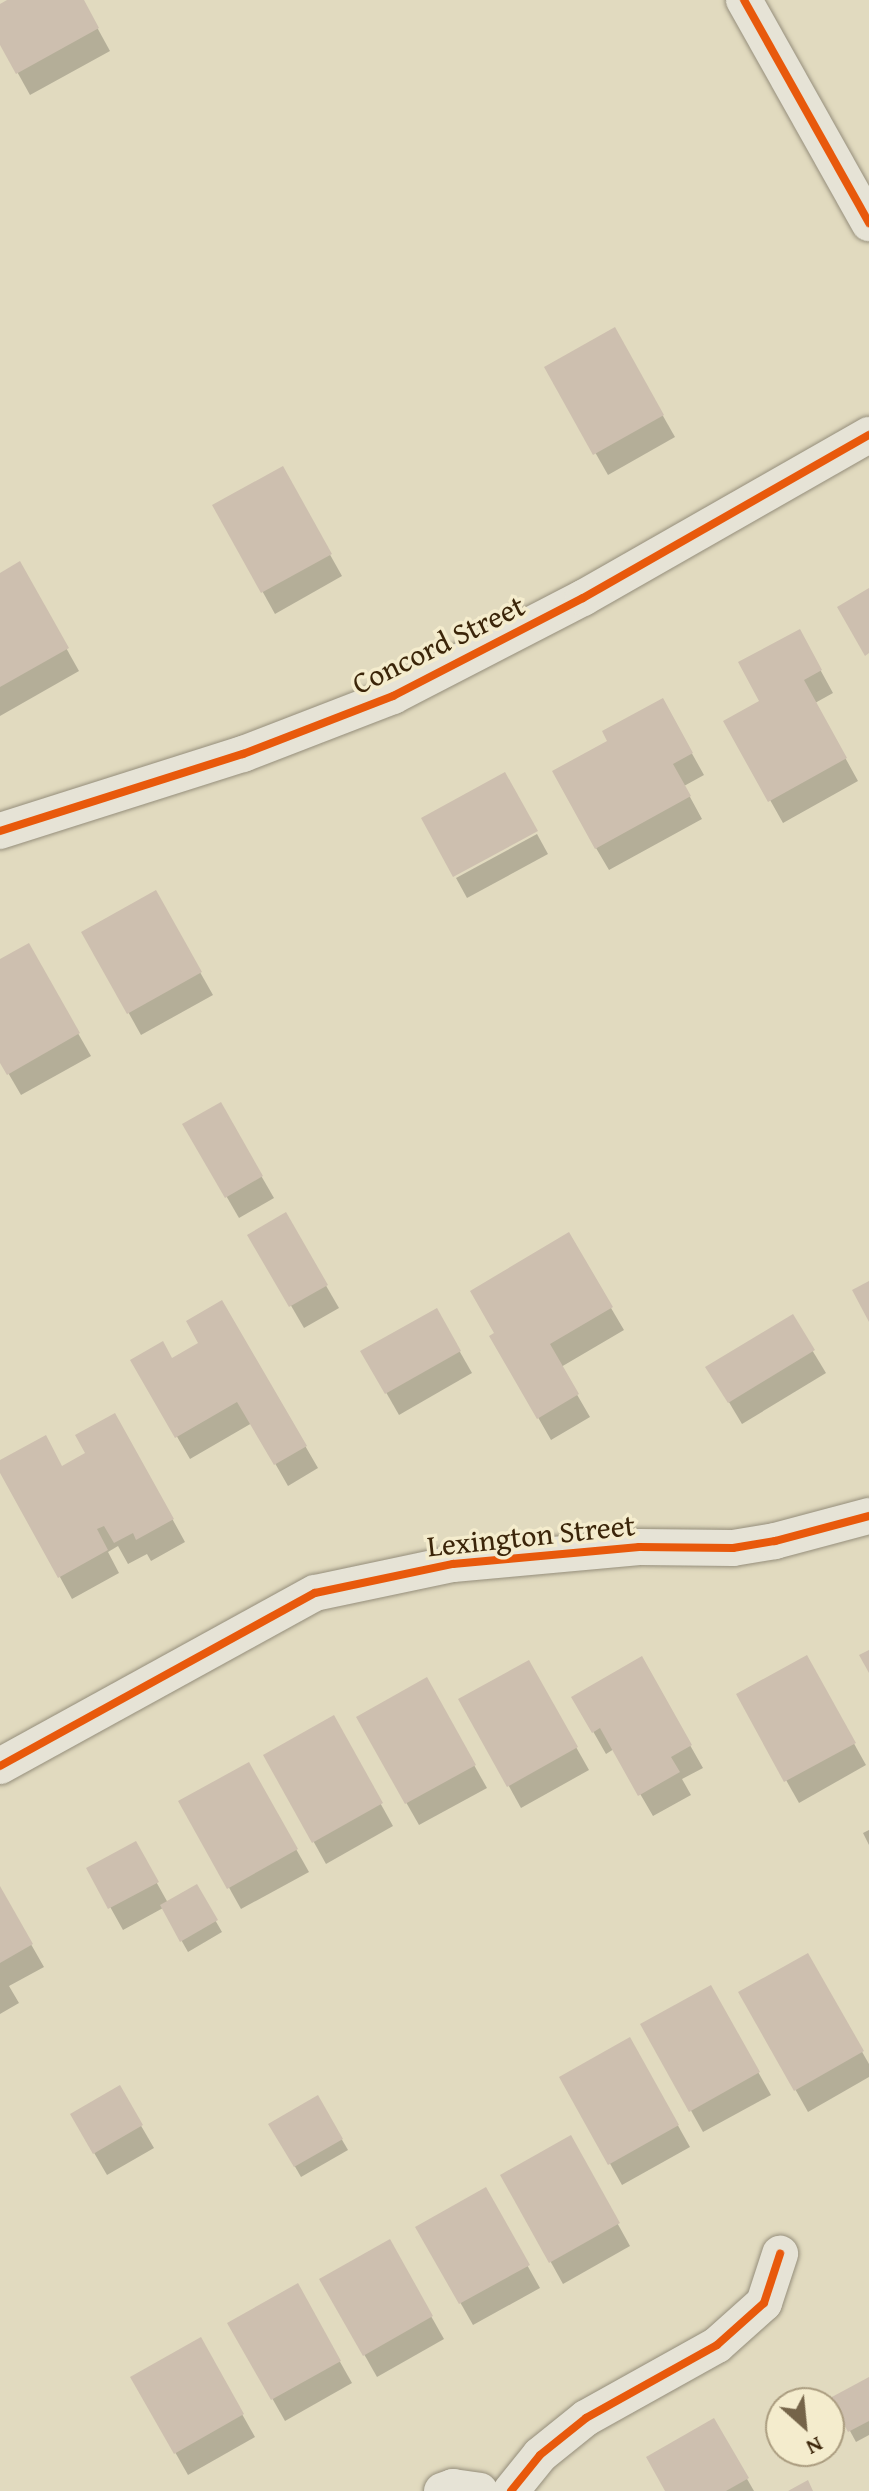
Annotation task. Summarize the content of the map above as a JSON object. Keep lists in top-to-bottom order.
{
  "streets": {
    "street": ["Concord Street", "Lexington Street"]
  },
  "north": "bottom right"
}
